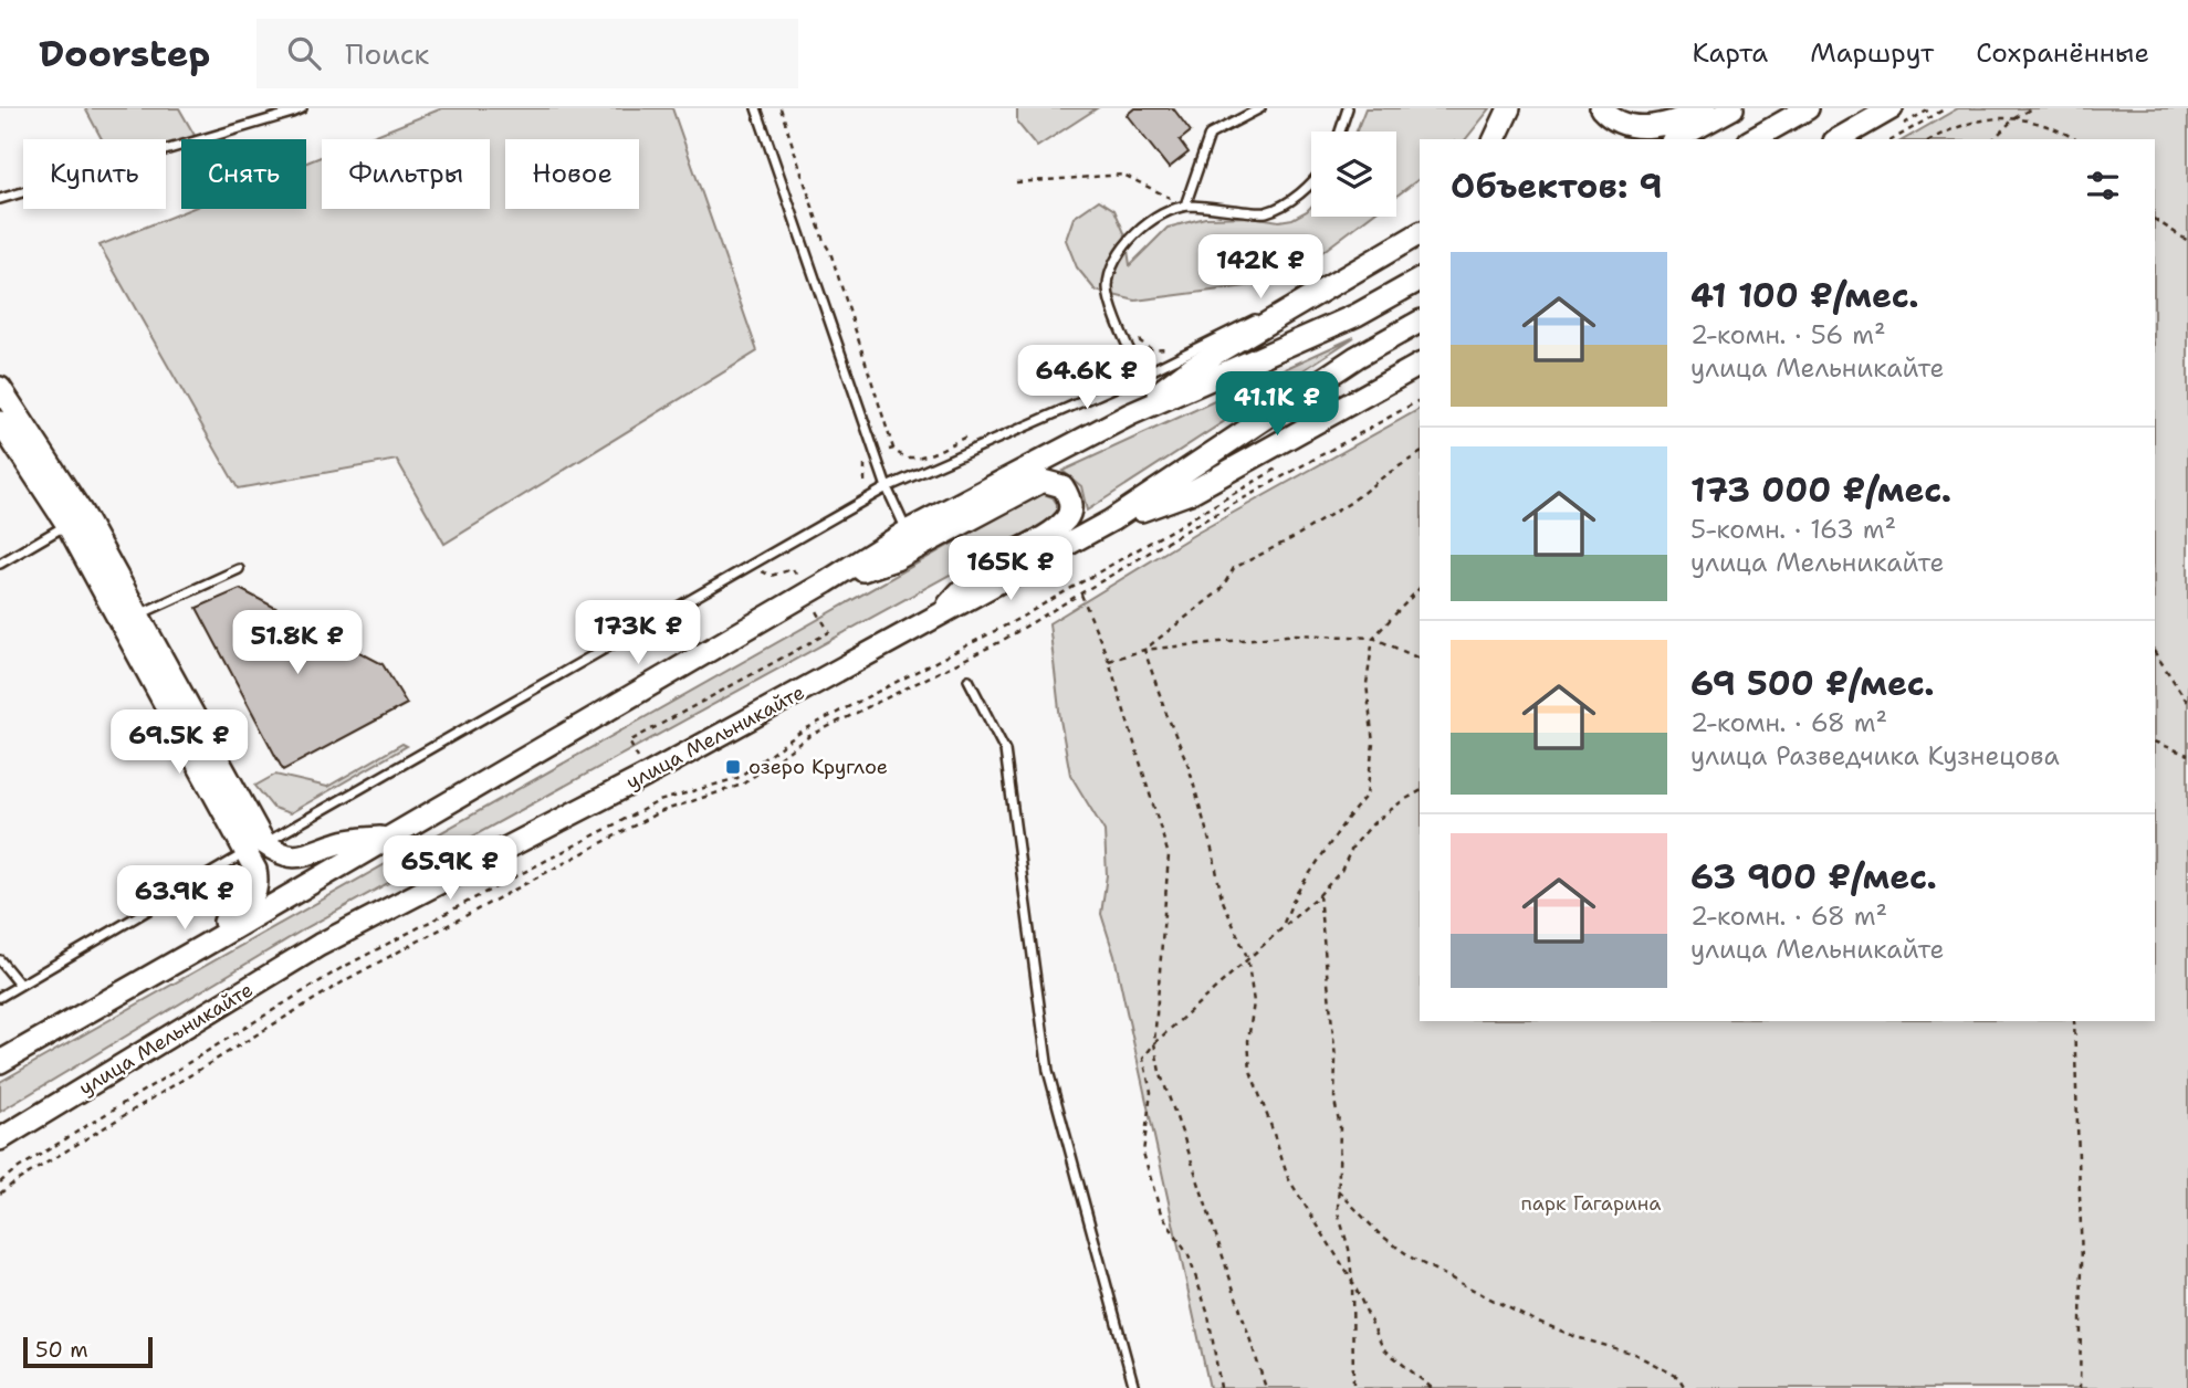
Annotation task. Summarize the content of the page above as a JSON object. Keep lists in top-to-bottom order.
{
  "streets": {
    "main road": ["улица Мельникайте"]
  },
  "parks": ["парк Гагарина"],
  "places": {
    "transit": ["озеро Круглое"]
  },
  "scale_bar": "50 m",
  "page": {
    "header": "Doorstep",
    "search": "Поиск",
    "nav": ["Карта", "Маршрут", "Сохранённые"],
    "chip": [
      "Купить",
      "Снять",
      "Фильтры",
      "Новое"
    ],
    "heading": "Объектов: 9",
    "list": [
      {
        "name": "41 100 ₽/мес.",
        "note": "2-комн. · 56 m² · улица Мельникайте"
      },
      {
        "name": "173 000 ₽/мес.",
        "note": "5-комн. · 163 m² · улица Мельникайте"
      },
      {
        "name": "69 500 ₽/мес.",
        "note": "2-комн. · 68 m² · улица Разведчика Кузнецова"
      },
      {
        "name": "63 900 ₽/мес.",
        "note": "2-комн. · 68 m² · улица Мельникайте"
      }
    ],
    "price": [
      "142K ₽",
      "64.6K ₽",
      "41.1K ₽",
      "165K ₽",
      "173K ₽",
      "51.8K ₽",
      "69.5K ₽",
      "65.9K ₽",
      "63.9K ₽"
    ],
    "scale": "50 m"
  }
}
